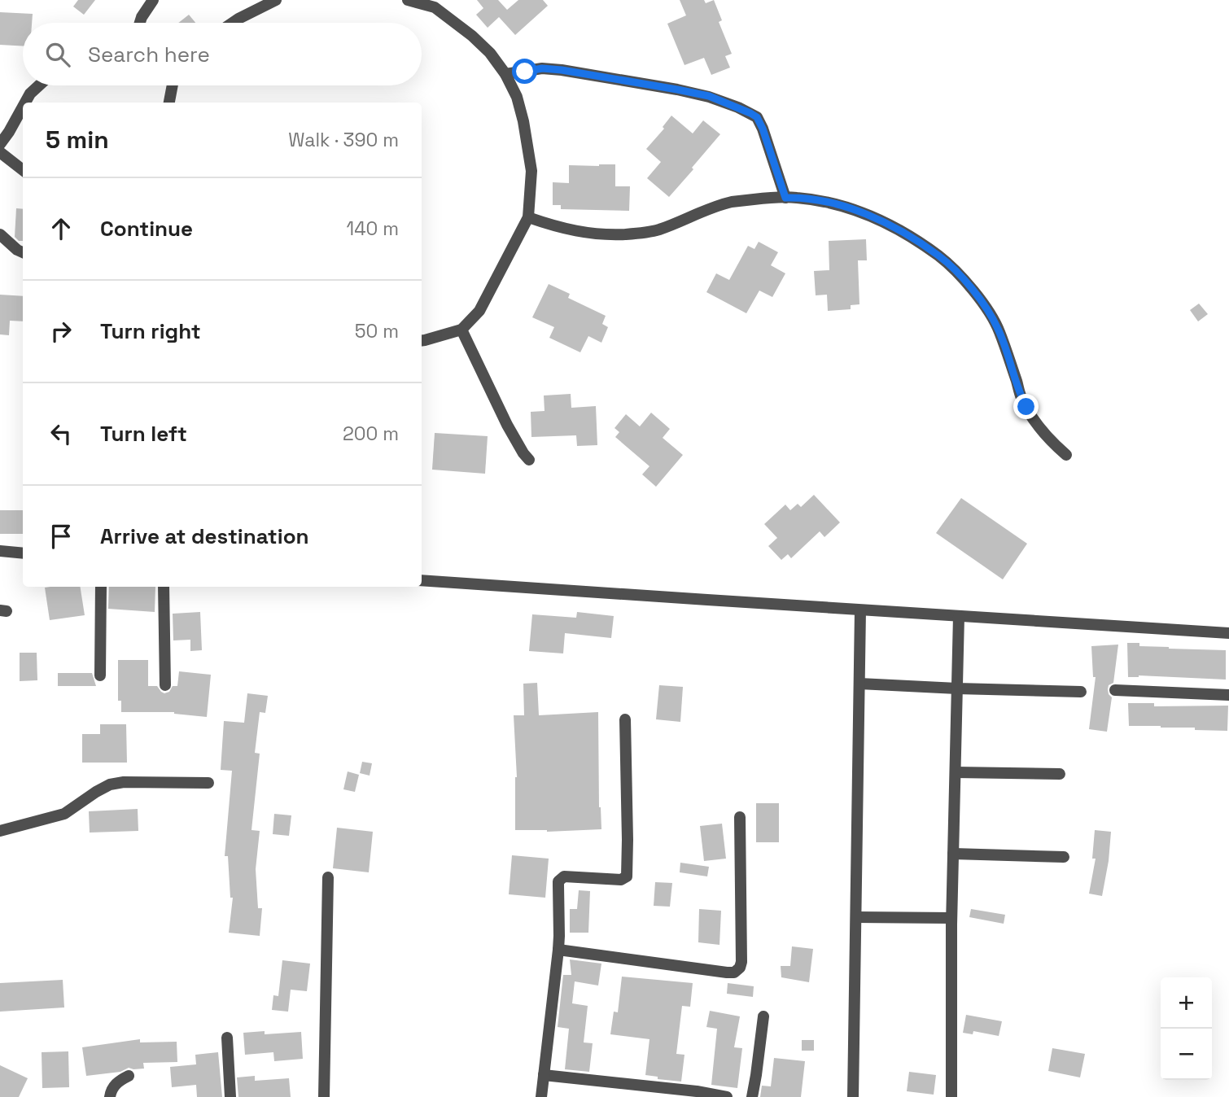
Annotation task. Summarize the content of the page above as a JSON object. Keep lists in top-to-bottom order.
{
  "page": {
    "search": "Search here",
    "heading": ["5 min", "Walk · 390 m"],
    "list": [
      ["Continue", "140 m"],
      ["Turn right", "50 m"],
      ["Turn left", "200 m"],
      "Arrive at destination"
    ],
    "map_buttons": ["+", "−"]
  }
}
